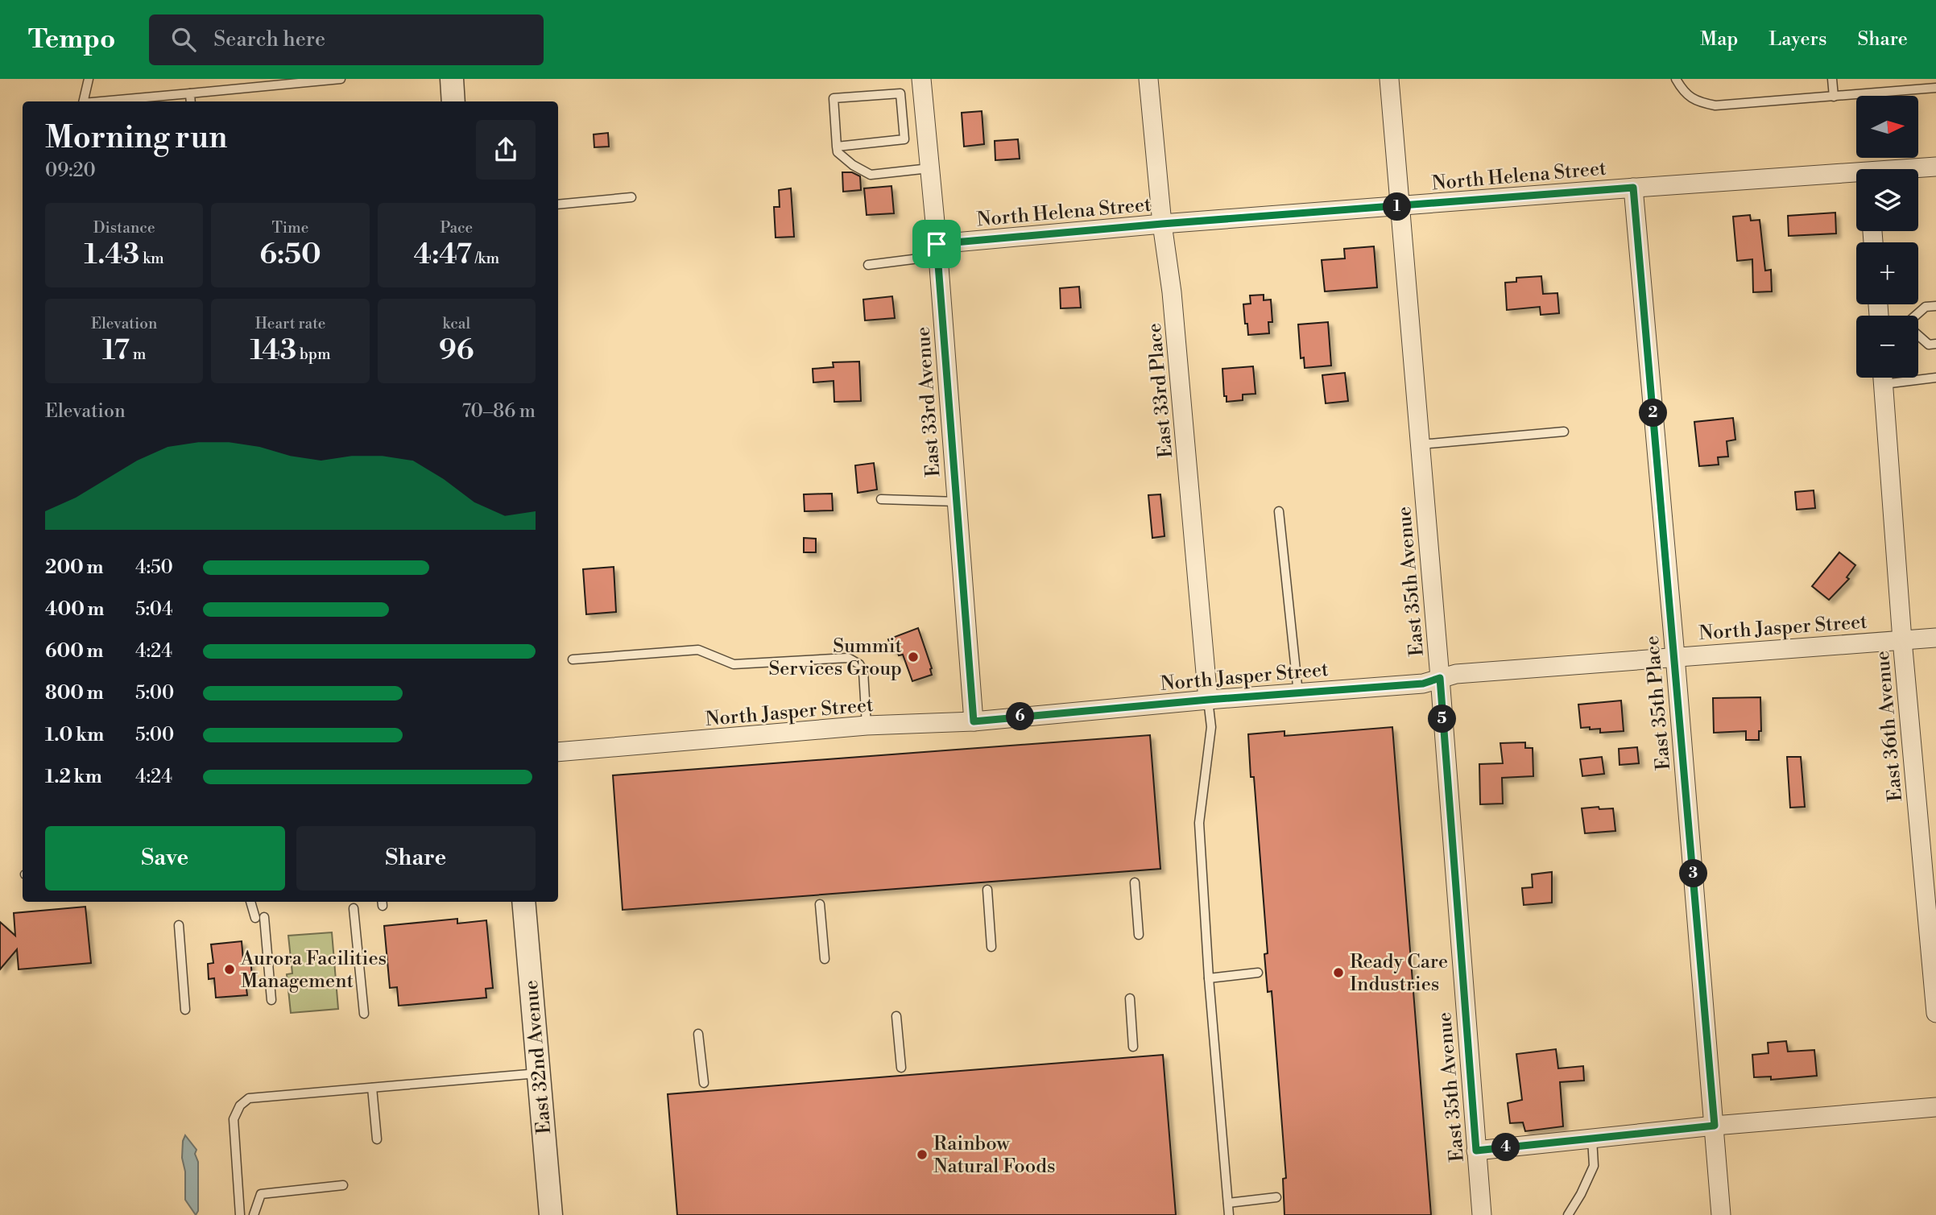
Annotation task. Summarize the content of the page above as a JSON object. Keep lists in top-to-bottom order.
{
  "streets": {
    "street": [
      "North Helena Street",
      "East 33rd Place",
      "East 33rd Avenue",
      "East 35th Avenue",
      "North Jasper Street",
      "East 35th Place",
      "East 36th Avenue",
      "East 32nd Avenue"
    ]
  },
  "crossings": [
    ["North Helena Street", "East 33rd Place"],
    ["North Helena Street", "East 33rd Avenue"],
    ["North Helena Street", "East 35th Avenue"],
    ["North Helena Street", "East 35th Place"],
    ["East 33rd Place", "North Jasper Street"],
    ["East 33rd Avenue", "North Jasper Street"],
    ["East 35th Avenue", "North Jasper Street"],
    ["North Jasper Street", "East 35th Place"],
    ["North Jasper Street", "East 36th Avenue"]
  ],
  "places": [
    "Summit Services Group",
    "Aurora Facilities Management",
    "Ready Care Industries",
    "Rainbow Natural Foods"
  ],
  "north": "right",
  "page": {
    "header": "Tempo",
    "search": "Search here",
    "nav": ["Map", "Layers", "Share"],
    "map_buttons": ["+", "−"],
    "heading": ["Morning run", "09:20"],
    "pins": [
      "1",
      "2",
      "6",
      "5",
      "3",
      "4"
    ],
    "stats": [
      ["Distance", "1.43 km"],
      ["Time", "6:50"],
      ["Pace", "4:47 /km"],
      ["Elevation", "17 m"],
      ["Heart rate", "143 bpm"],
      ["kcal", "96"]
    ],
    "chart": ["Elevation", "70–86 m"],
    "list": [
      {
        "name": "200 m",
        "note": "4:50"
      },
      {
        "name": "400 m",
        "note": "5:04"
      },
      {
        "name": "600 m",
        "note": "4:24"
      },
      {
        "name": "800 m",
        "note": "5:00"
      },
      {
        "name": "1.0 km",
        "note": "5:00"
      },
      {
        "name": "1.2 km",
        "note": "4:24"
      }
    ],
    "buttons": ["Save", "Share"]
  }
}
